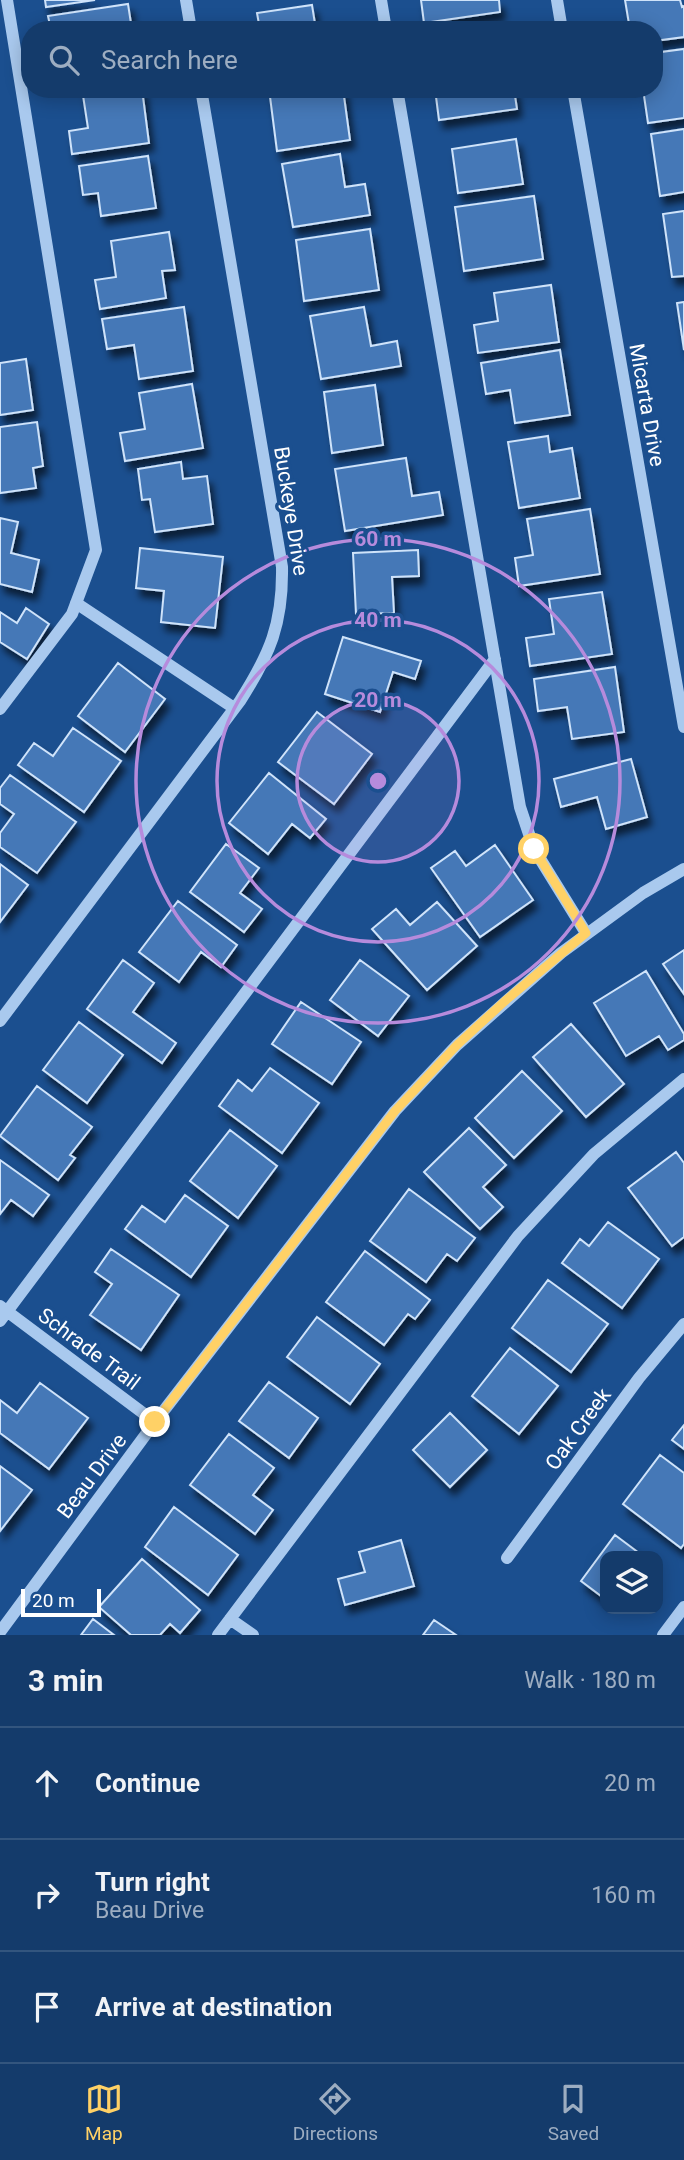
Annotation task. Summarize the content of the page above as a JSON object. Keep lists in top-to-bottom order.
{
  "streets": {
    "street": [
      "Micarta Drive",
      "Buckeye Drive",
      "Schrade Trail",
      "Oak Creek",
      "Beau Drive"
    ]
  },
  "crossings": [
    ["Schrade Trail", "Beau Drive"]
  ],
  "scale_bar": "20 m",
  "page": {
    "search": "Search here",
    "scale": "20 m",
    "heading": ["3 min", "Walk · 180 m"],
    "list": [
      ["Continue", "20 m"],
      ["Turn right", "Beau Drive", "160 m"],
      "Arrive at destination"
    ],
    "nav": ["Map", "Directions", "Saved"]
  },
  "rings": ["60 m", "40 m", "20 m"]
}
